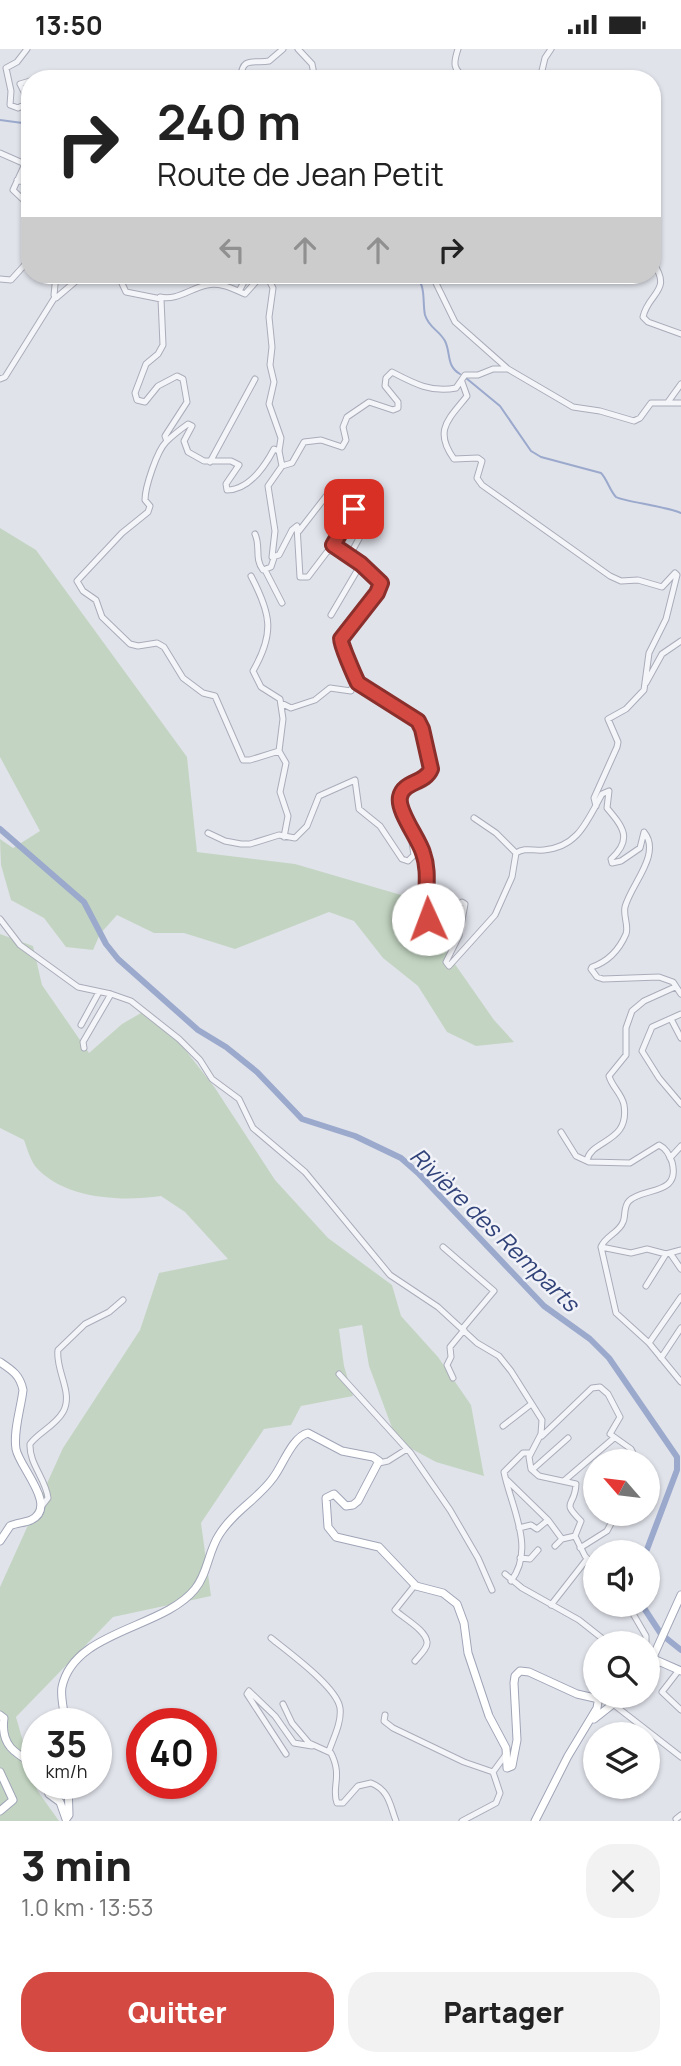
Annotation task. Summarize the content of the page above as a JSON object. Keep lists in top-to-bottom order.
{
  "water": ["Rivière des Remparts"],
  "north": "top left",
  "page": {
    "status": "13:50",
    "turn": ["240 m", "Route de Jean Petit"],
    "speed": "35 km/h",
    "limit": "40",
    "heading": ["3 min", "1.0 km · 13:53"],
    "buttons": ["Quitter", "Partager"]
  }
}
